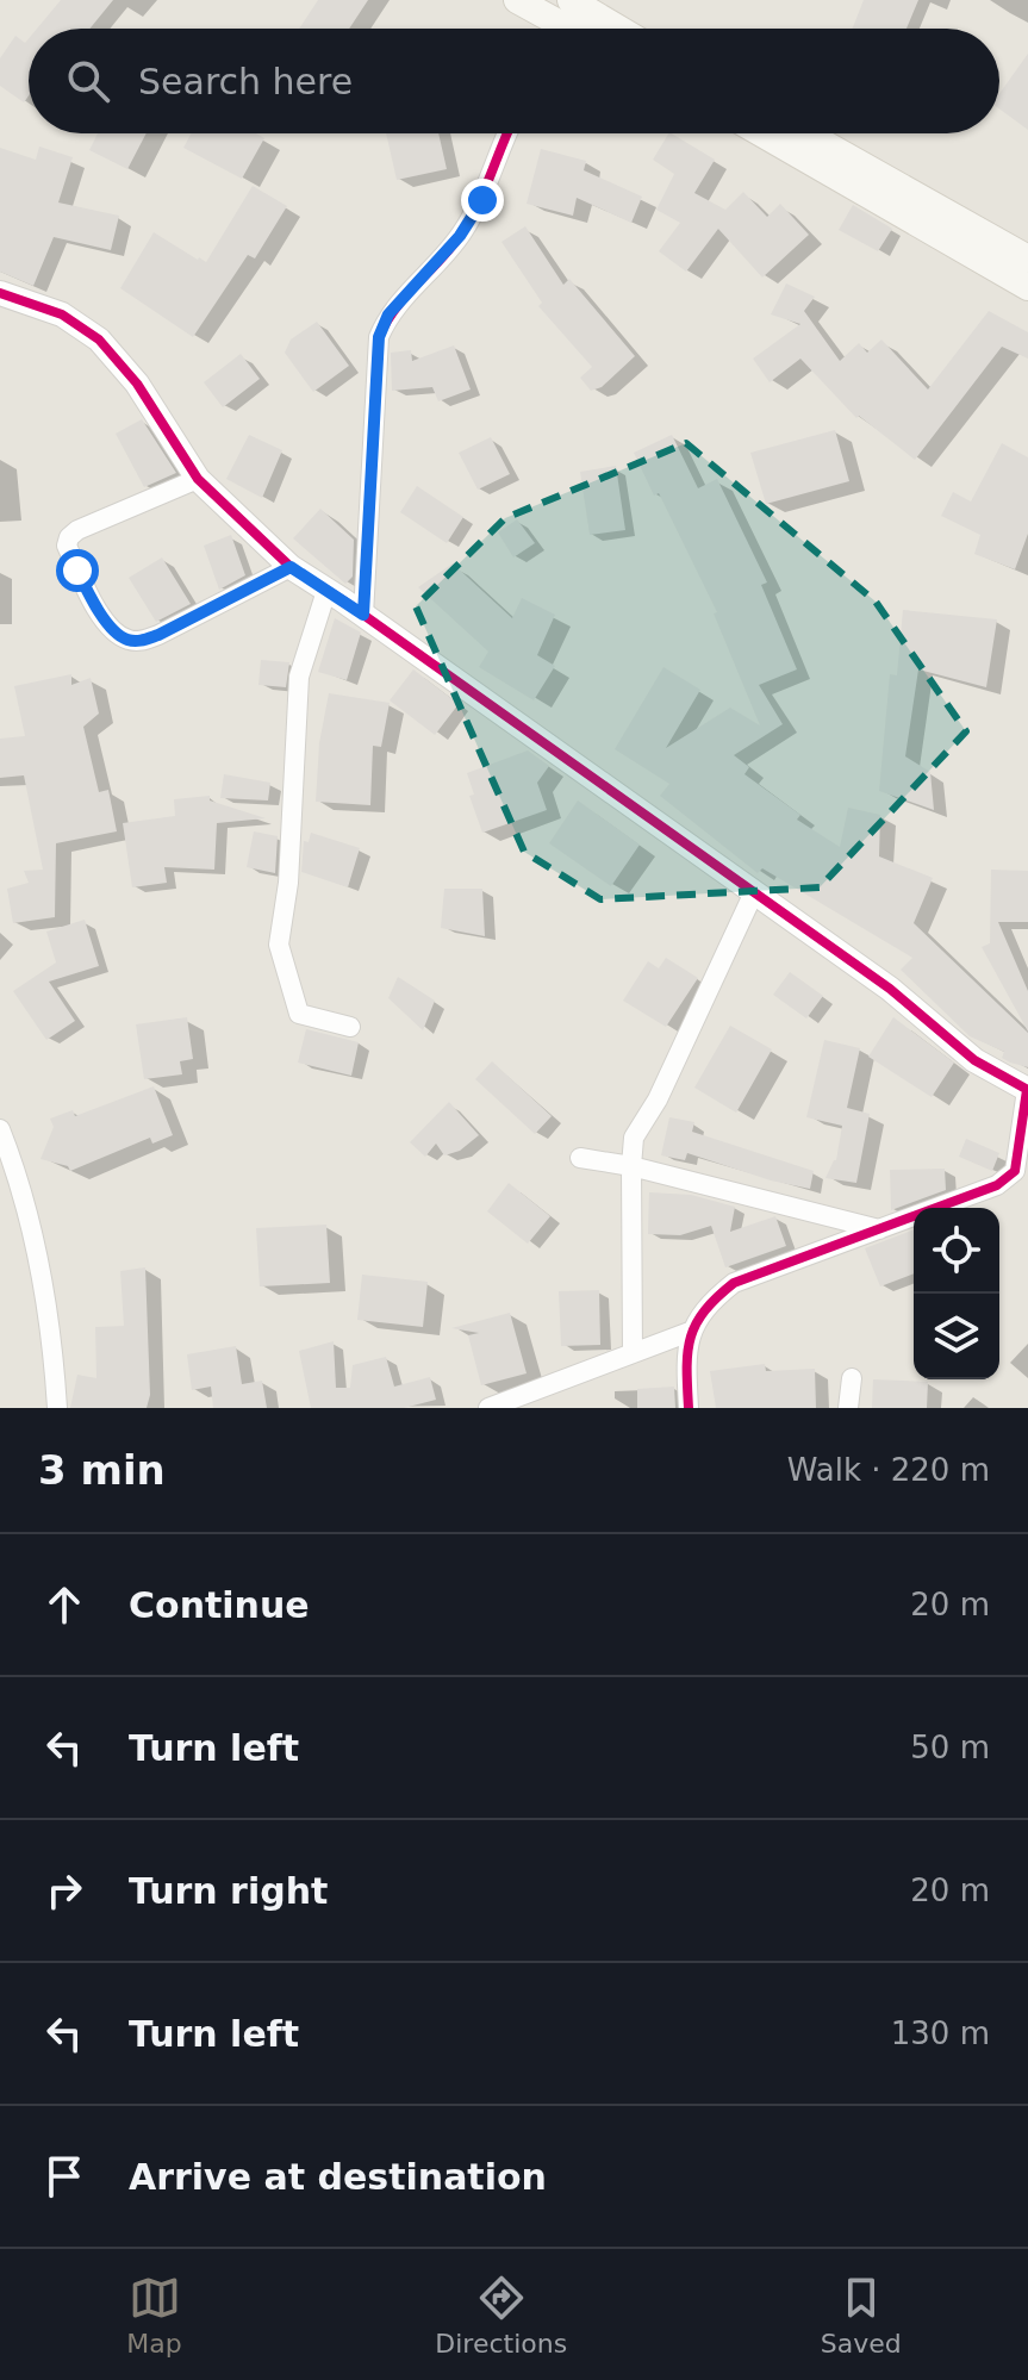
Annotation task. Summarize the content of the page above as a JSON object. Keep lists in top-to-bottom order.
{
  "page": {
    "search": "Search here",
    "heading": ["3 min", "Walk · 220 m"],
    "list": [
      ["Continue", "20 m"],
      ["Turn left", "50 m"],
      ["Turn right", "20 m"],
      ["Turn left", "130 m"],
      "Arrive at destination"
    ],
    "nav": ["Map", "Directions", "Saved"]
  }
}
